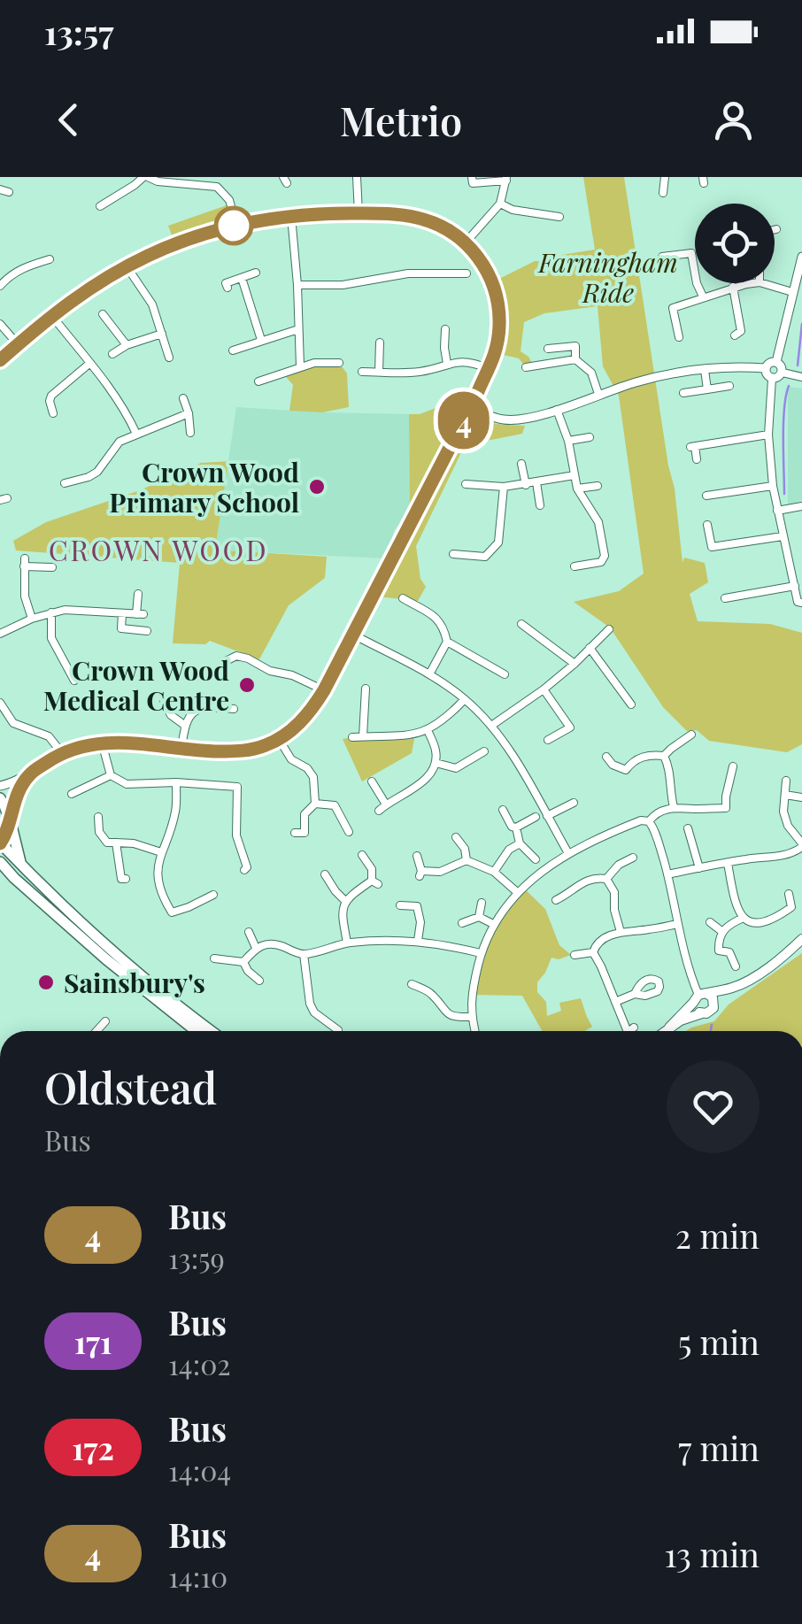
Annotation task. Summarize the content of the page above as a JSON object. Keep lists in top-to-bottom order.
{
  "districts": ["CROWN WOOD"],
  "parks": ["Farningham Ride"],
  "places": ["Crown Wood Primary School", "Crown Wood Medical Centre", "Sainsbury's"],
  "lines": ["bus line 4"],
  "page": {
    "status": "13:57",
    "header": "Metrio",
    "on_map": "4",
    "heading": ["Oldstead", "Bus"],
    "list": [
      {
        "mark": "4",
        "name": "Bus",
        "note": "13:59",
        "value": "2 min"
      },
      {
        "mark": "171",
        "name": "Bus",
        "note": "14:02",
        "value": "5 min"
      },
      {
        "mark": "172",
        "name": "Bus",
        "note": "14:04",
        "value": "7 min"
      },
      {
        "mark": "4",
        "name": "Bus",
        "note": "14:10",
        "value": "13 min"
      }
    ]
  }
}
